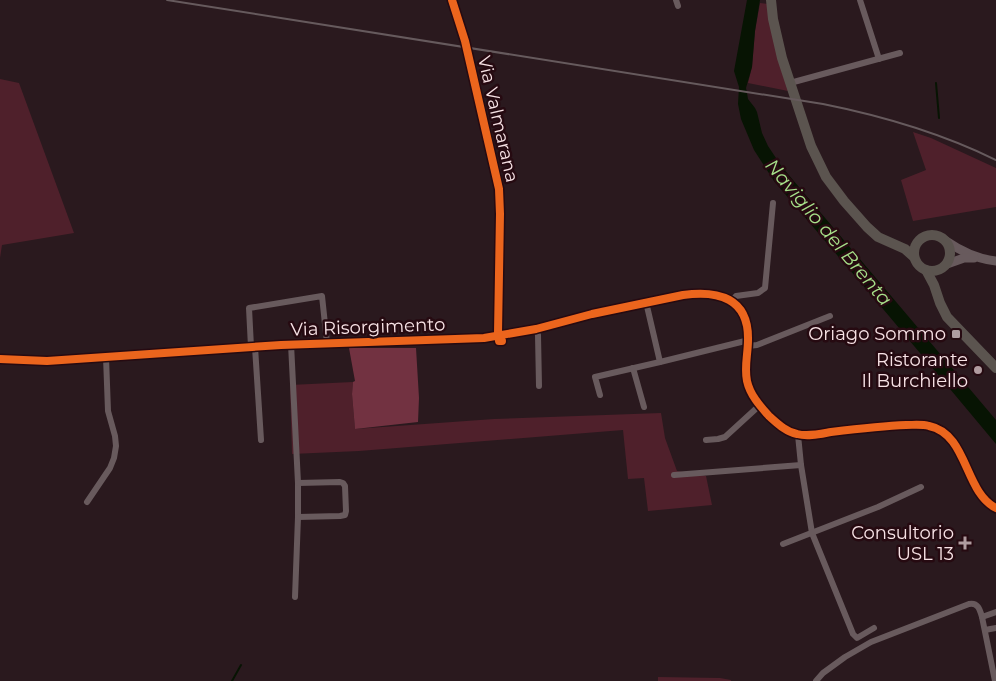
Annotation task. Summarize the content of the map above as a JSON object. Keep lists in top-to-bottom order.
{
  "streets": {
    "street": ["Via Valmarana", "Via Risorgimento"]
  },
  "crossings": [
    ["Via Valmarana", "Via Risorgimento"]
  ],
  "water": ["Naviglio del Brenta"],
  "places": {
    "transit": ["Oriago Sommo"],
    "other": ["Ristorante Il Burchiello"],
    "health": ["Consultorio USL 13"]
  }
}
